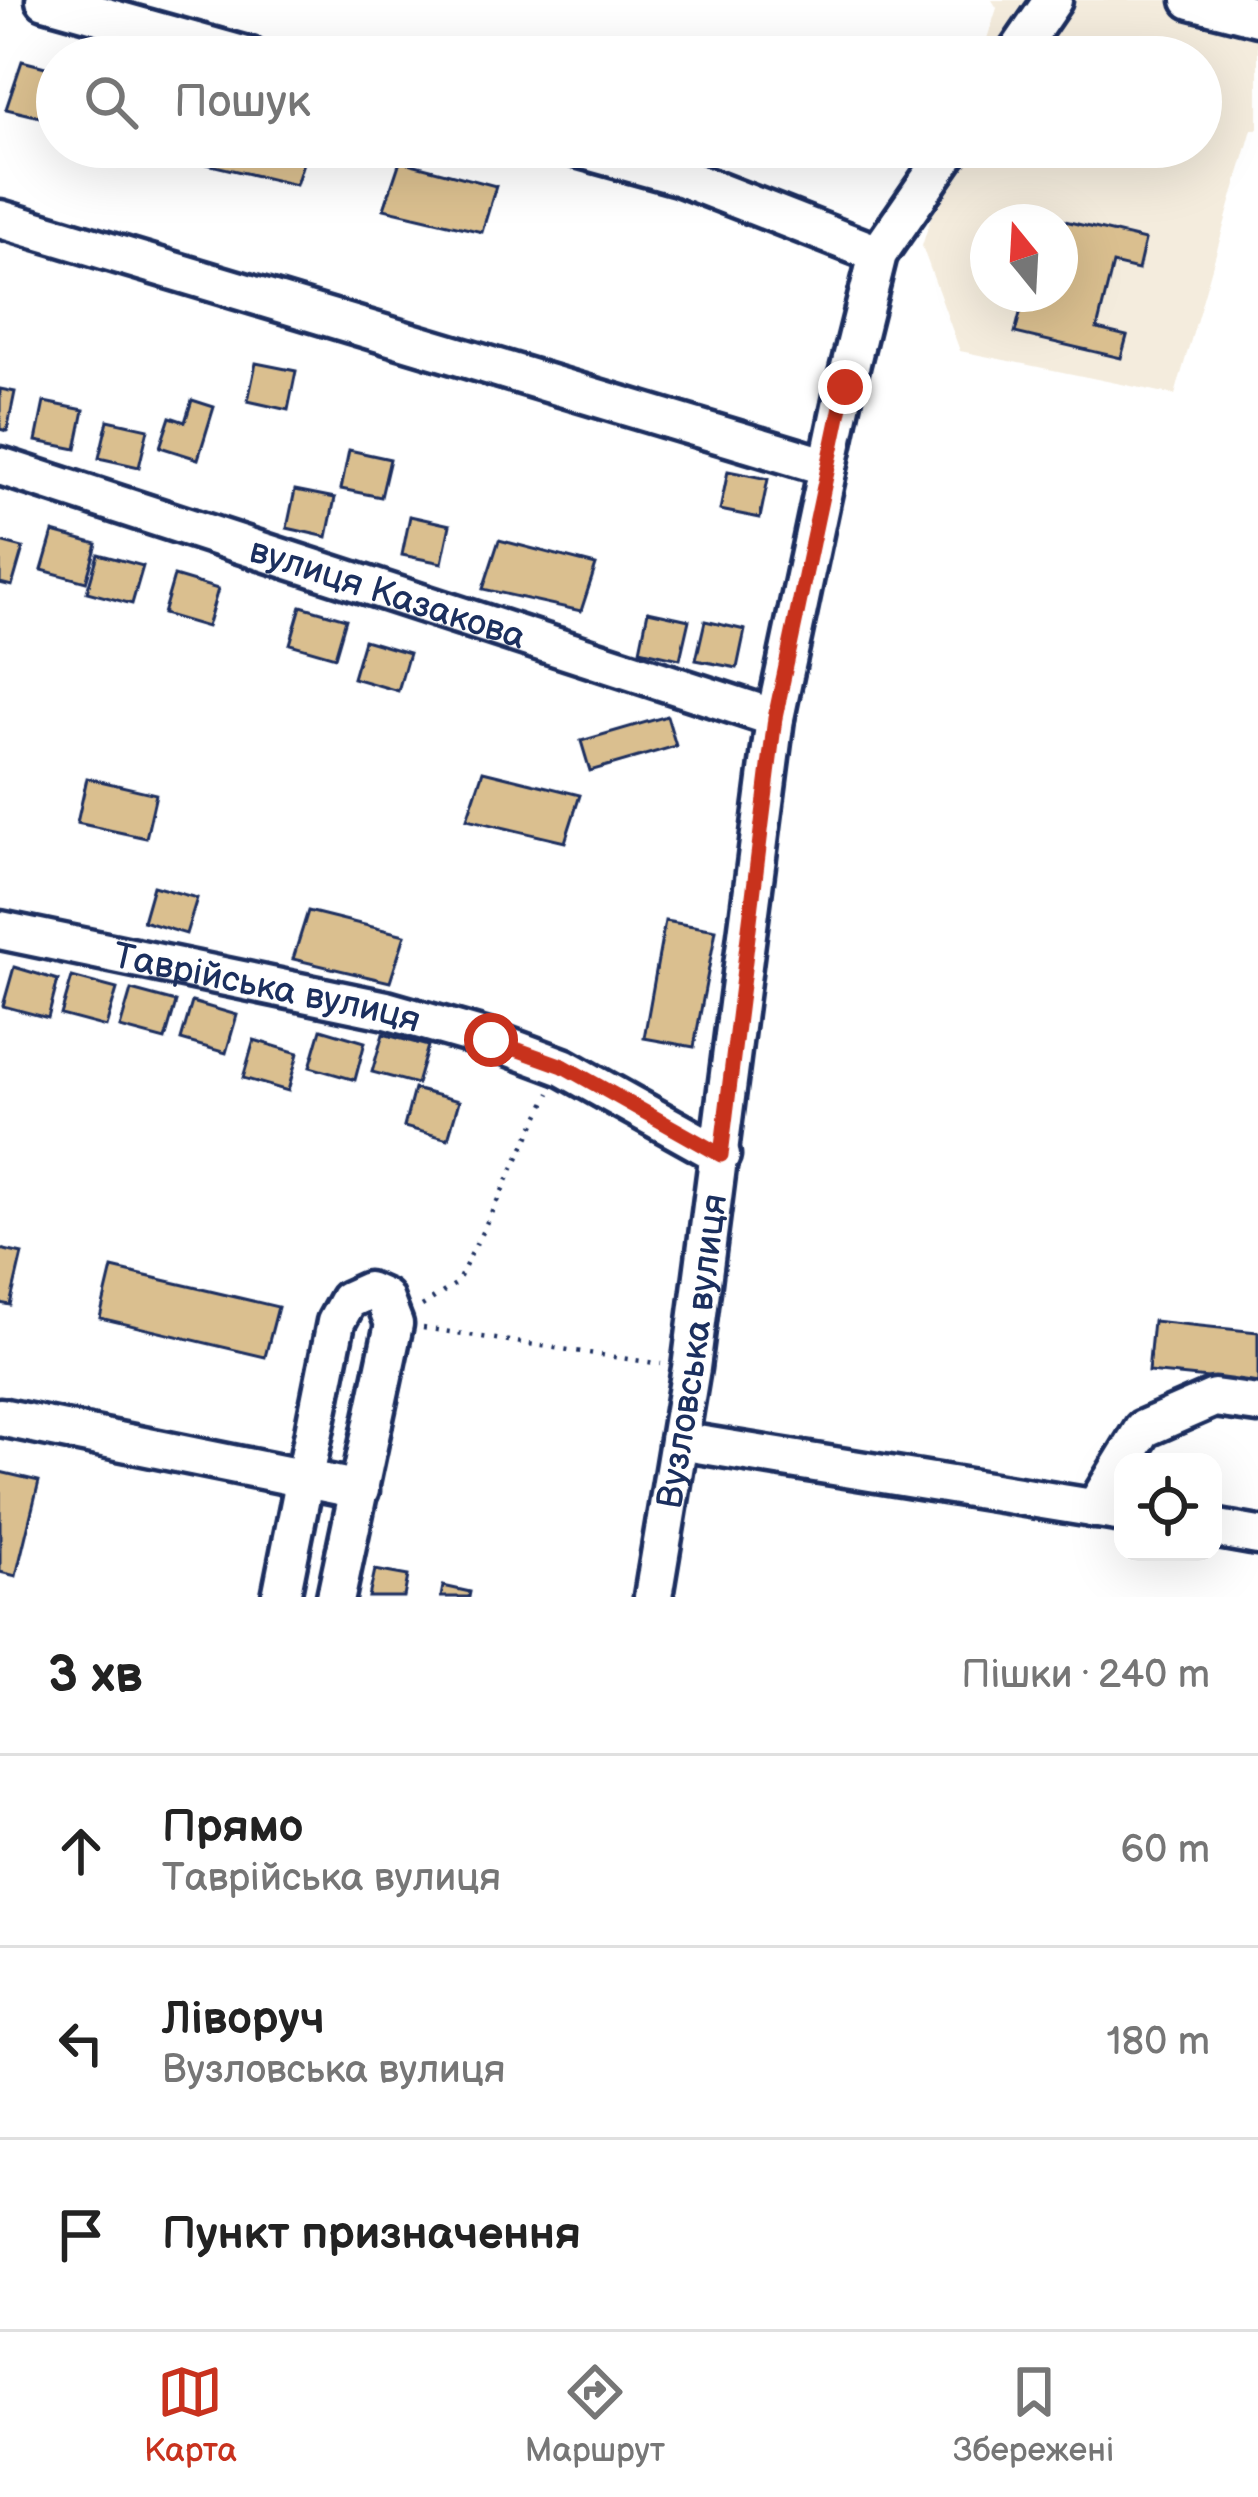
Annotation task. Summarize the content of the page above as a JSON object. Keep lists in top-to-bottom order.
{
  "streets": {
    "street": ["вулиця Казакова", "Таврійська вулиця", "Вузловська вулиця"]
  },
  "crossings": [
    ["вулиця Казакова", "Вузловська вулиця"],
    ["Таврійська вулиця", "Вузловська вулиця"]
  ],
  "north": "top",
  "page": {
    "search": "Пошук",
    "heading": ["3 хв", "Пішки · 240 m"],
    "list": [
      ["Прямо", "Таврійська вулиця", "60 m"],
      ["Ліворуч", "Вузловська вулиця", "180 m"],
      "Пункт призначення"
    ],
    "nav": ["Карта", "Маршрут", "Збережені"]
  }
}
